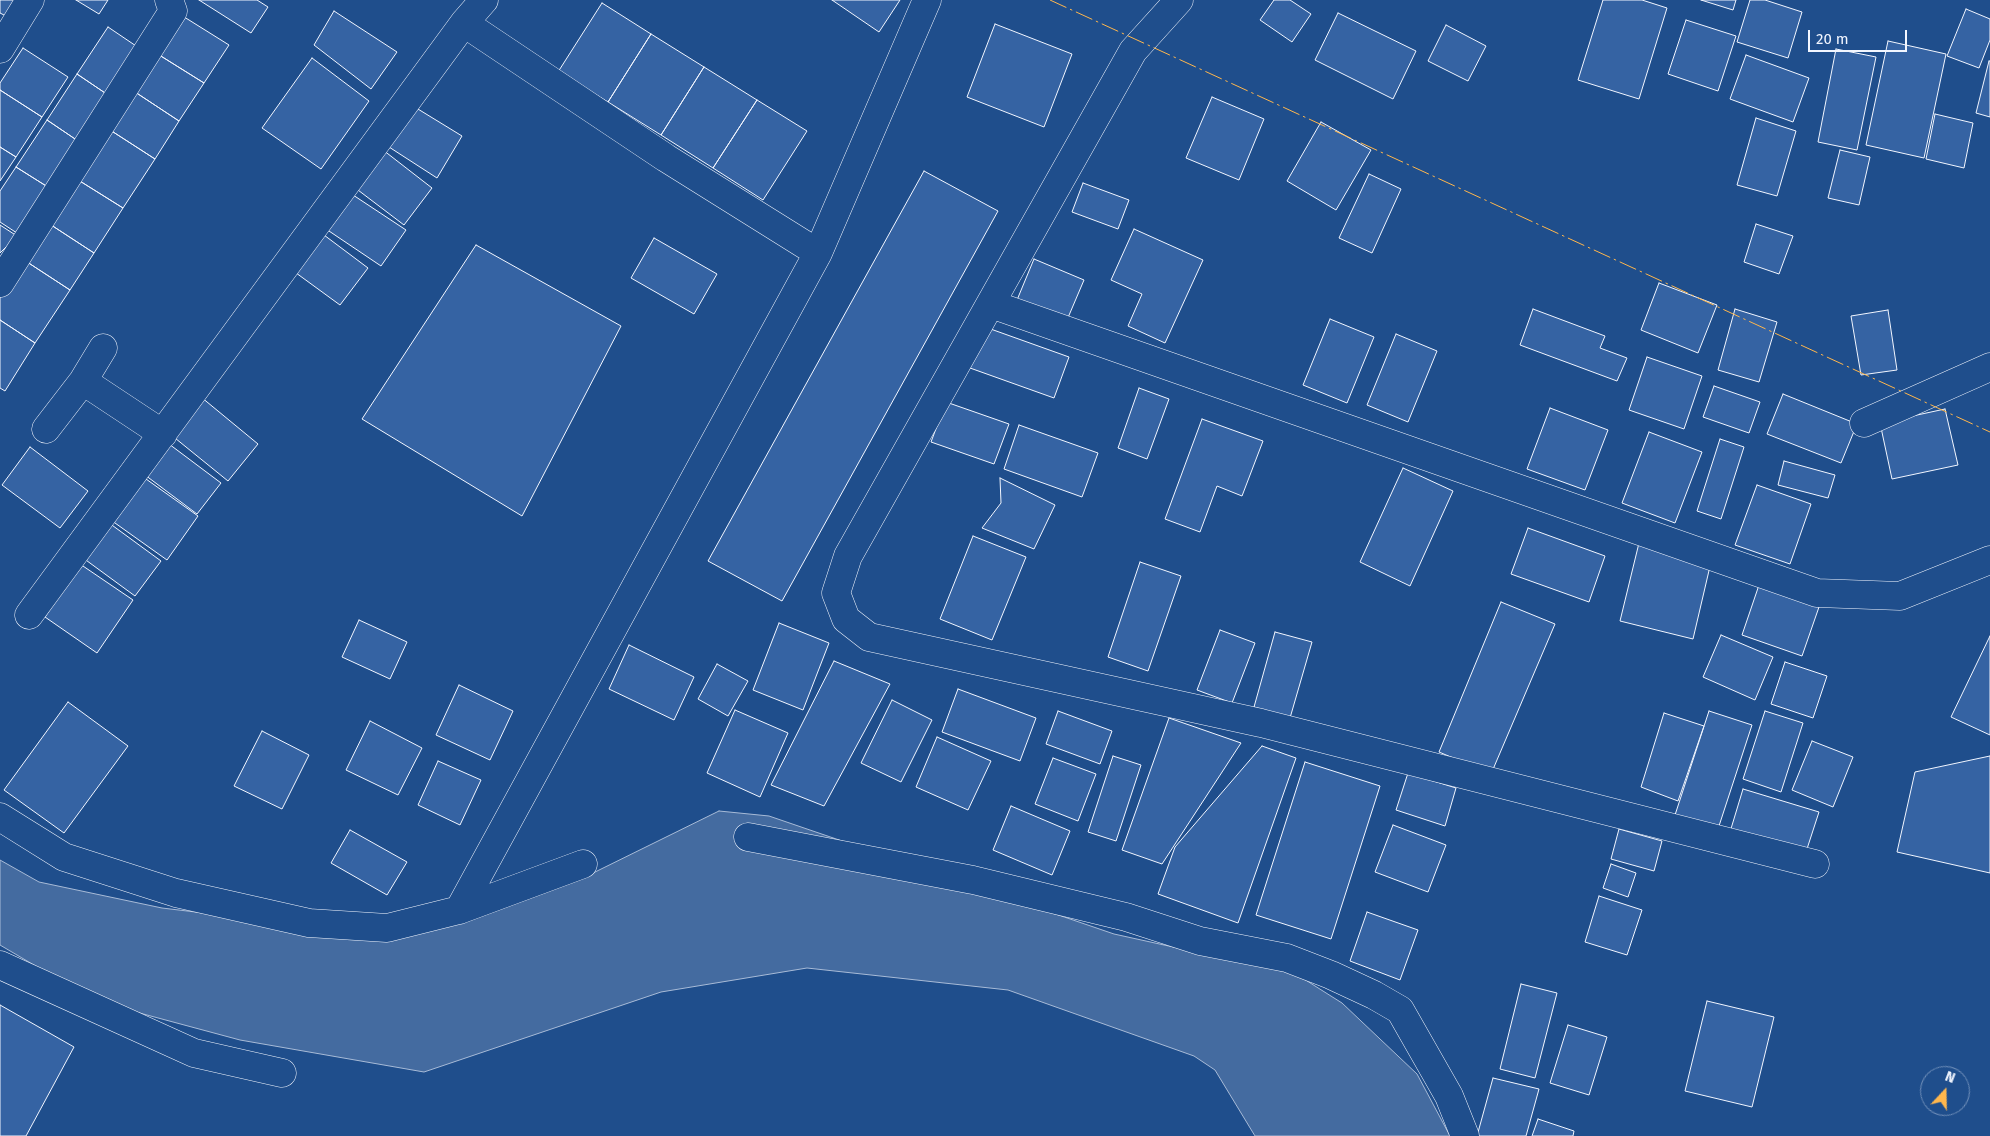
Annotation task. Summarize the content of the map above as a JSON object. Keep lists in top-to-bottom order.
{
  "scale_bar": "20 m",
  "north": "top"
}
